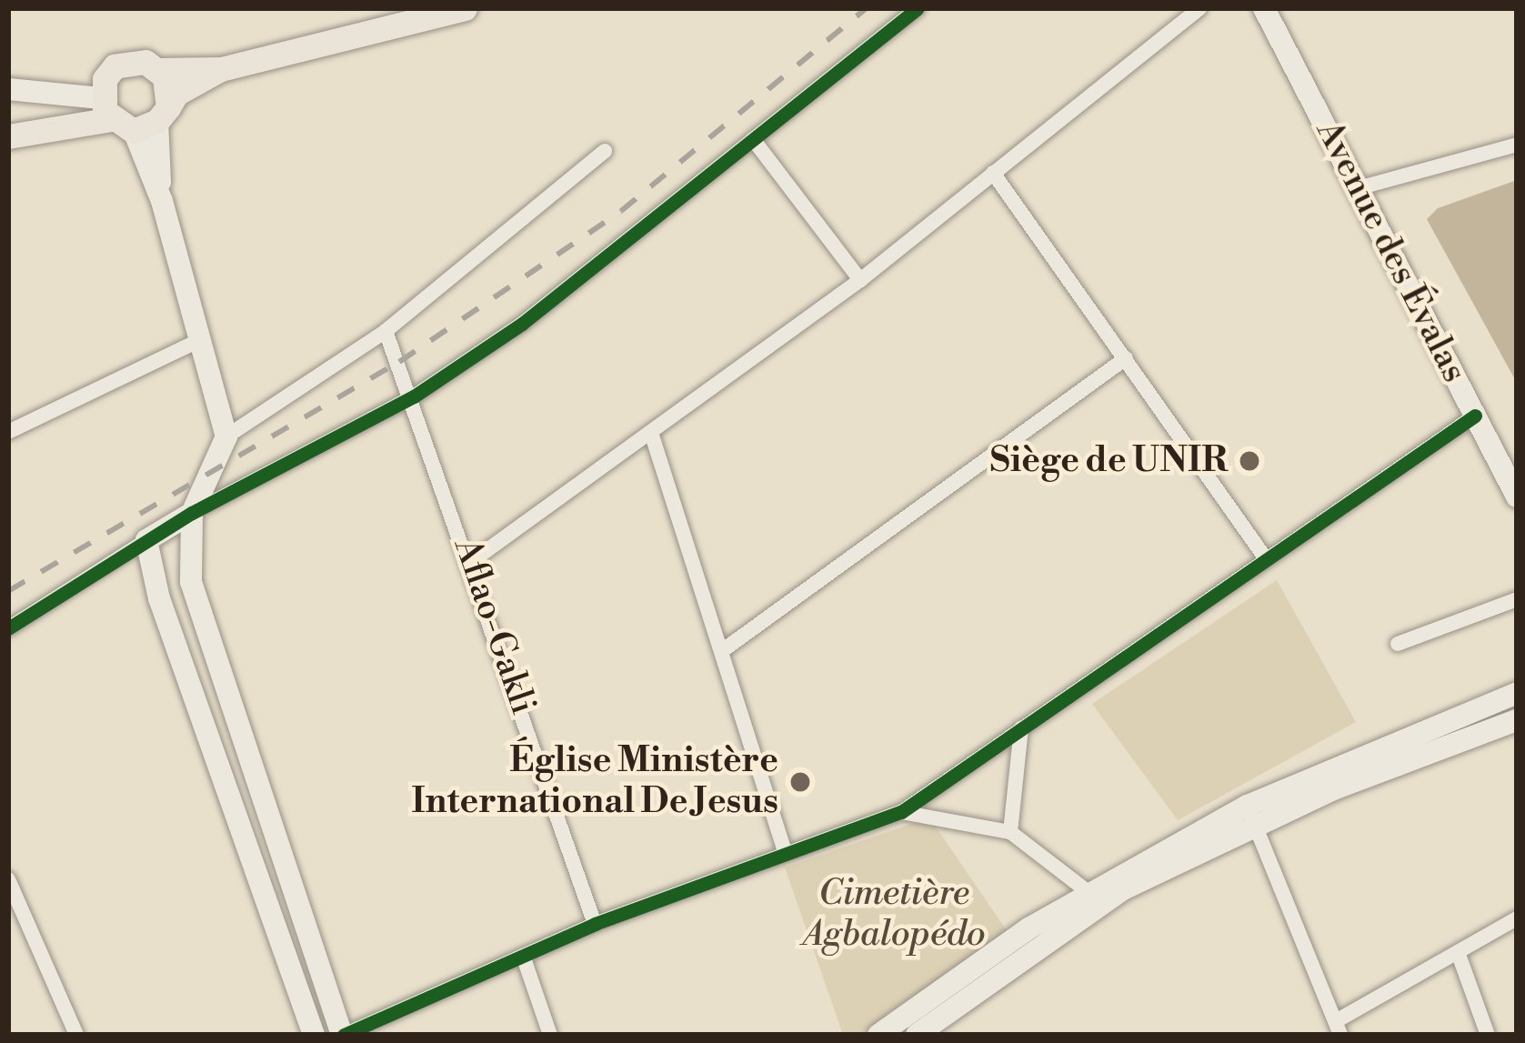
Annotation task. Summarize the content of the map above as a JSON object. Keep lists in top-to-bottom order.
{
  "streets": {
    "street": ["Avenue des Évalas", "Aflao-Gakli"]
  },
  "parks": ["Cimetière Agbalopédo"],
  "places": ["Siège de UNIR", "Église Ministère International De Jesus"]
}
